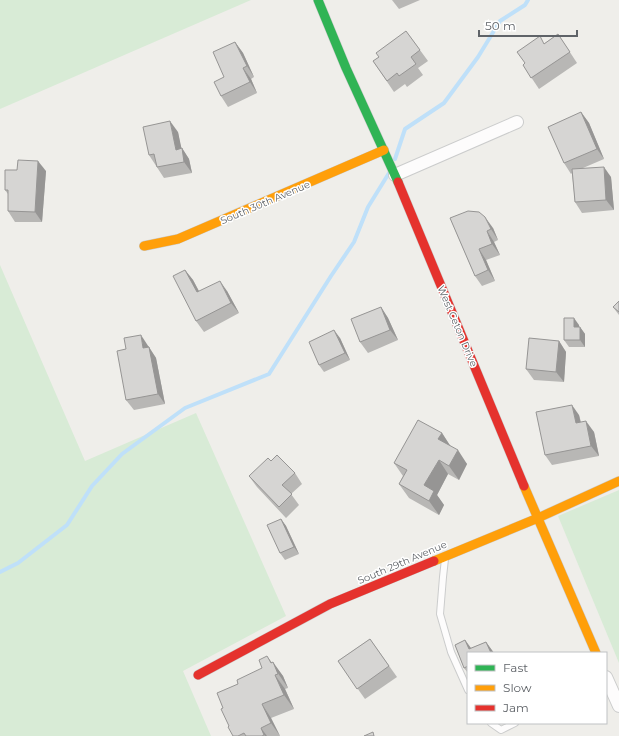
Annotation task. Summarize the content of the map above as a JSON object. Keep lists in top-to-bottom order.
{
  "streets": {
    "street": ["South 30th Avenue", "West Ceton Drive", "South 29th Avenue"]
  },
  "crossings": [
    ["South 30th Avenue", "West Ceton Drive"],
    ["West Ceton Drive", "South 29th Avenue"]
  ],
  "legend": ["Fast", "Slow", "Jam"],
  "scale_bar": "50 m"
}
